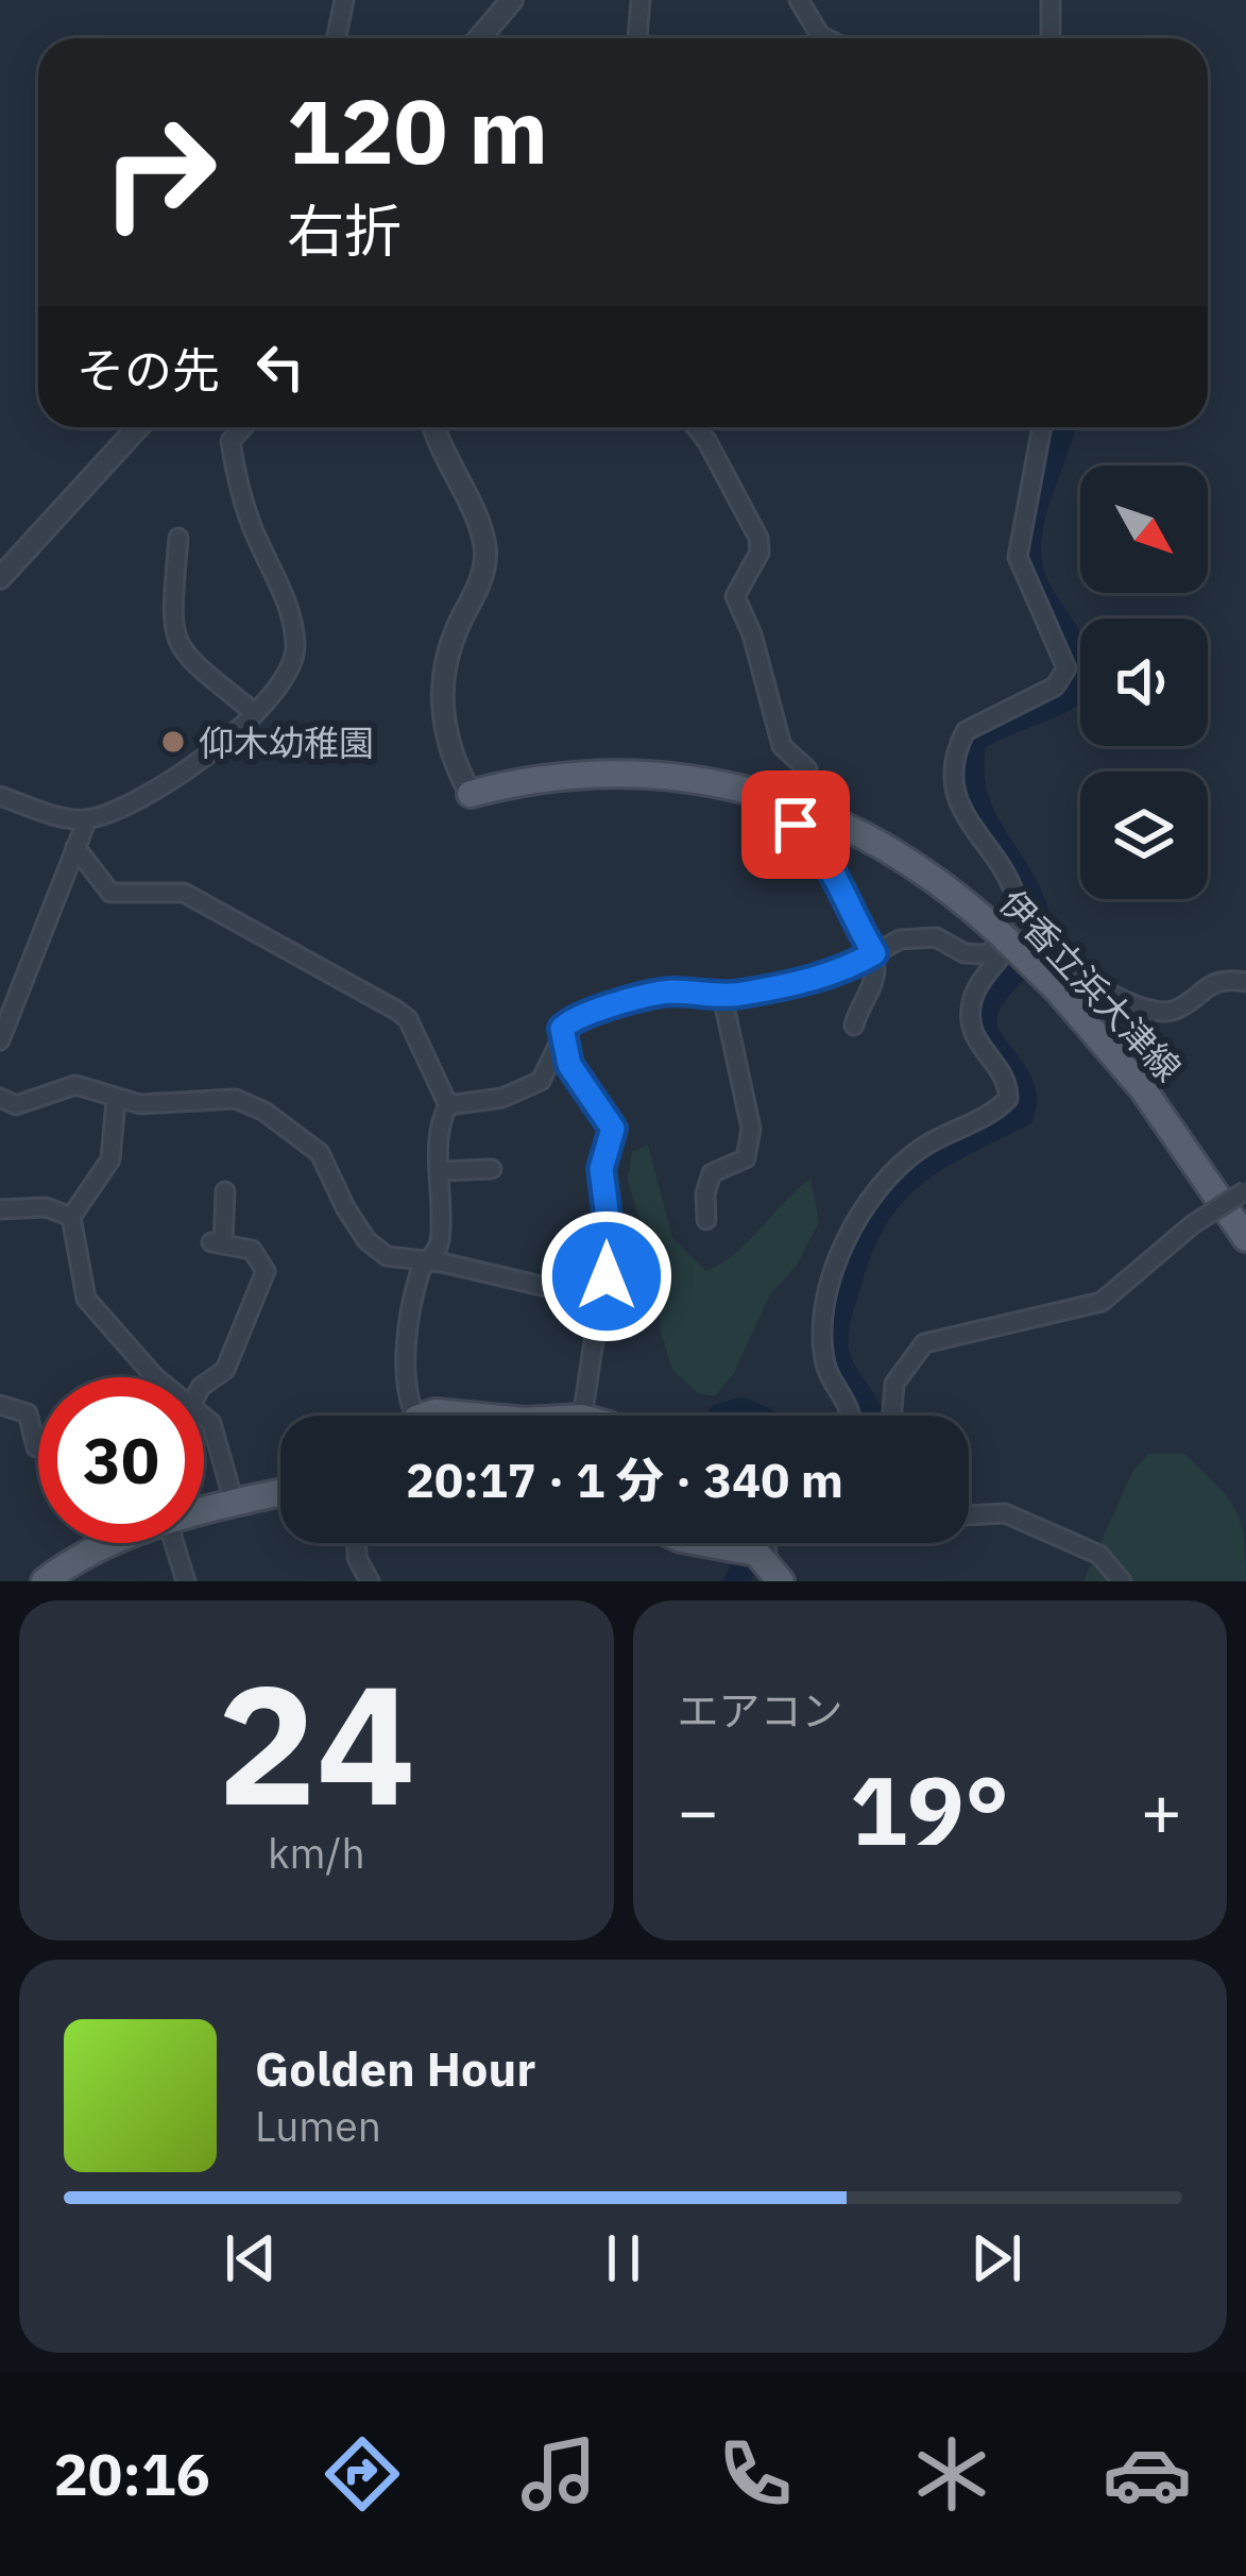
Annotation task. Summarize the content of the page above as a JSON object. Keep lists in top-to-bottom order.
{
  "streets": {
    "main road": ["伊香立浜大津線"]
  },
  "places": ["仰木幼稚園"],
  "north": "bottom right",
  "page": {
    "turn": ["120 m", "右折"],
    "then": "その先",
    "limit": "30",
    "trip": "20:17 · 1 分 · 340 m",
    "tile": [
      ["24", "km/h"],
      "エアコン"
    ],
    "heat": ["−", "19°", "+"],
    "song": ["Golden Hour", "Lumen"],
    "tabs": "20:16"
  }
}
